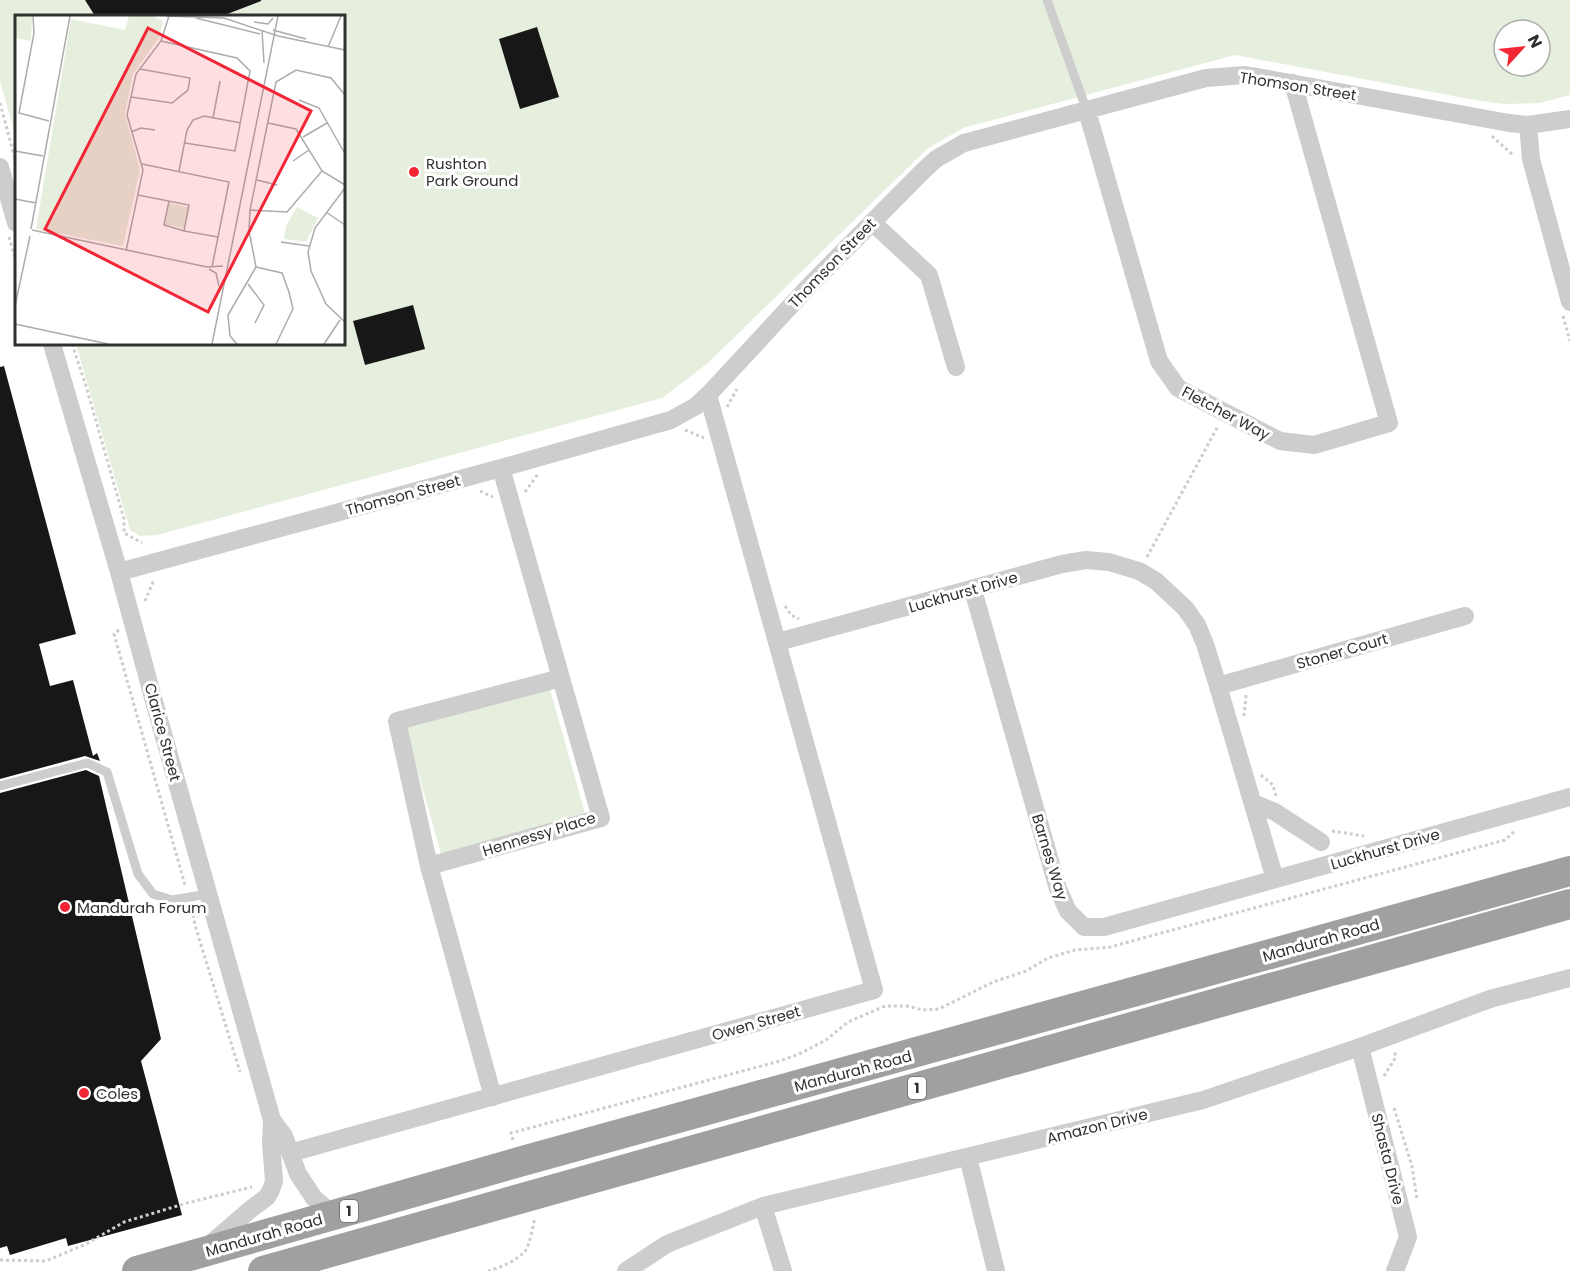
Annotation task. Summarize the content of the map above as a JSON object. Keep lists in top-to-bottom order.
{
  "streets": {
    "highway": ["Mandurah Road", "1"],
    "street": [
      "Thomson Street",
      "Fletcher Way",
      "Luckhurst Drive",
      "Stoner Court",
      "Clarice Street",
      "Hennessy Place",
      "Barnes Way",
      "Owen Street",
      "Amazon Drive",
      "Shasta Drive"
    ]
  },
  "crossings": [
    ["Thomson Street", "Fletcher Way"],
    ["Thomson Street", "Clarice Street"],
    ["Thomson Street", "Hennessy Place"],
    ["Luckhurst Drive", "Stoner Court"],
    ["Luckhurst Drive", "Barnes Way"],
    ["Luckhurst Drive", "Owen Street"],
    ["Clarice Street", "Mandurah Road"],
    ["Clarice Street", "Owen Street"],
    ["Amazon Drive", "Shasta Drive"]
  ],
  "places": ["Rushton Park Ground", "Mandurah Forum", "Coles"],
  "north": "top right"
}
